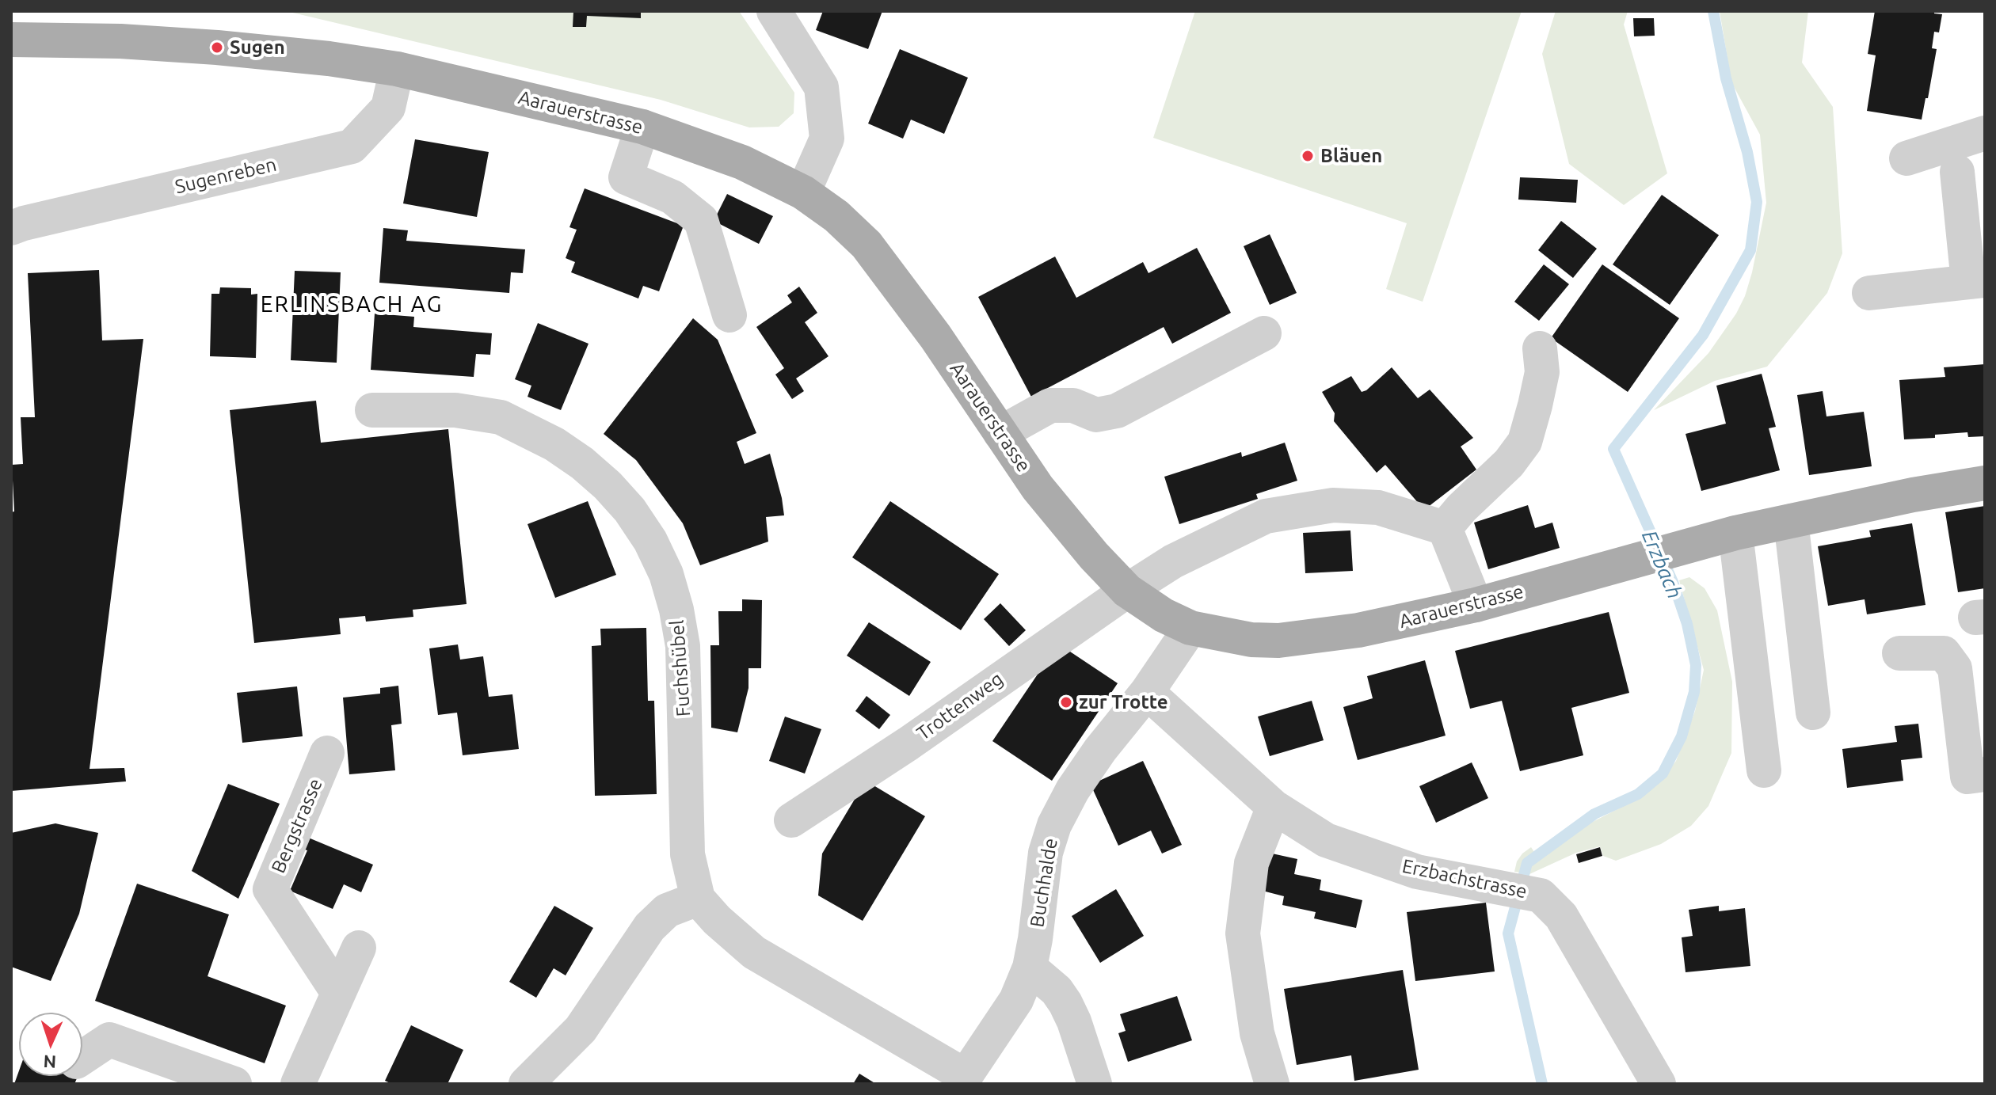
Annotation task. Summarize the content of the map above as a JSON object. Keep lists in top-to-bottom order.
{
  "streets": {
    "main road": ["Aarauerstrasse"],
    "street": [
      "Sugenreben",
      "Fuchshübel",
      "Trottenweg",
      "Bergstrasse",
      "Erzbachstrasse",
      "Buchhalde"
    ]
  },
  "crossings": [
    ["Aarauerstrasse", "Sugenreben"],
    ["Aarauerstrasse", "Trottenweg"],
    ["Aarauerstrasse", "Buchhalde"],
    ["Fuchshübel", "Buchhalde"],
    ["Erzbachstrasse", "Buchhalde"]
  ],
  "districts": ["ERLINSBACH AG"],
  "water": ["Erzbach"],
  "places": ["Sugen", "Bläuen", "zur Trotte"],
  "north": "bottom"
}
